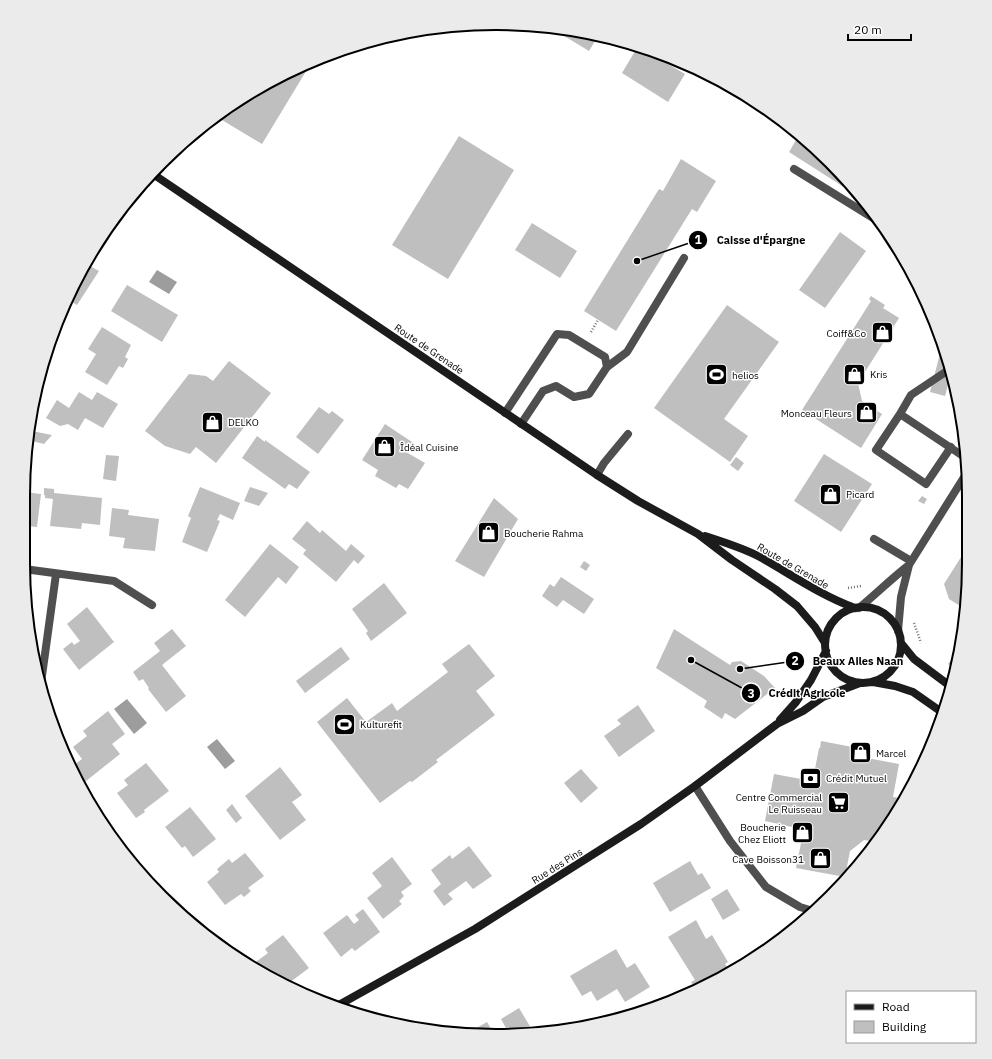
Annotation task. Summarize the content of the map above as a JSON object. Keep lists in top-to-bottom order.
{
  "streets": {
    "main road": ["Route de Grenade", "Rue des Pins"]
  },
  "crossings": [
    ["Route de Grenade", "Rue des Pins"]
  ],
  "places": {
    "other": ["Caisse d'Épargne", "Crédit Agricole", "Beaux Ailes Naan"],
    "shop": [
      "Coiff&Co",
      "Kris",
      "Monceau Fleurs",
      "DELKO",
      "Îdéal Cuisine",
      "Picard",
      "Boucherie Rahma",
      "Marcel",
      "Boucherie Chez Eliott",
      "Cave Boisson31"
    ],
    "sports": ["helios", "Kulturefit"],
    "bank": ["Crédit Mutuel"],
    "supermarket": ["Centre Commercial Le Ruisseau"]
  },
  "legend": ["Road", "Building"],
  "scale_bar": "20 m"
}
